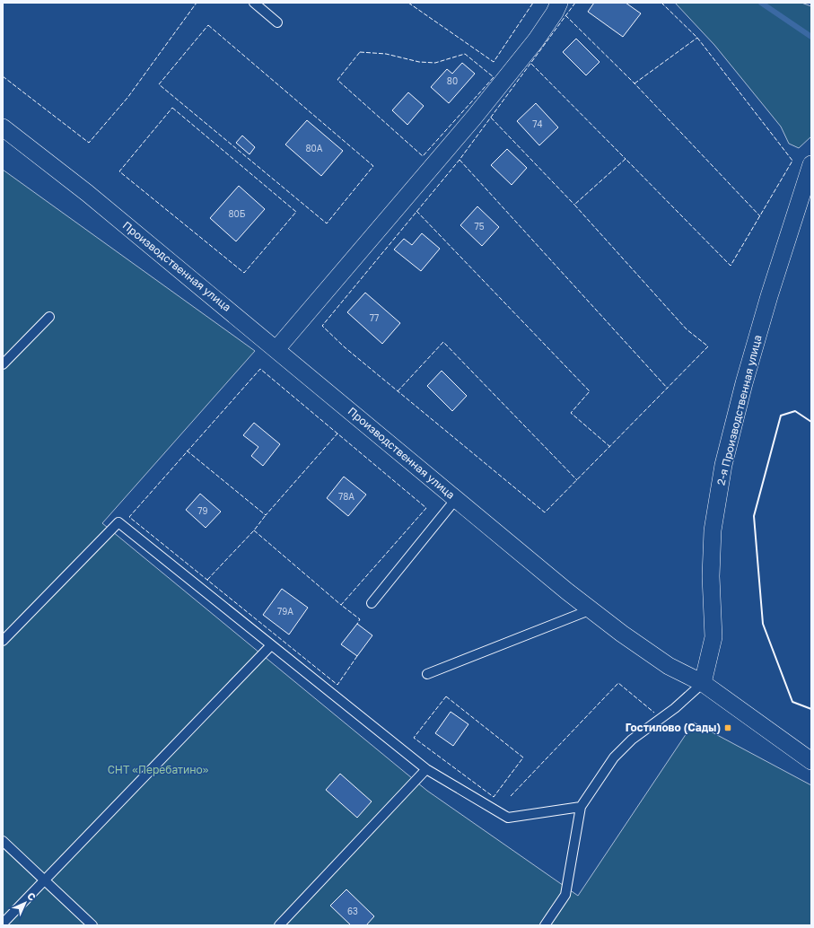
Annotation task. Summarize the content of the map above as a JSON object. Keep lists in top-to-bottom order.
{
  "streets": {
    "street": ["Производственная улица", "2-я Производственная улица"]
  },
  "crossings": [
    ["Производственная улица", "2-я Производственная улица"]
  ],
  "parks": ["СНТ «Перебатино»"],
  "places": {
    "transit": ["Гостилово (Сады)"]
  },
  "house_numbers": [
    "80",
    "74",
    "80А",
    "80Б",
    "75",
    "77",
    "78А",
    "79",
    "79А",
    "63"
  ],
  "north": "top right"
}
